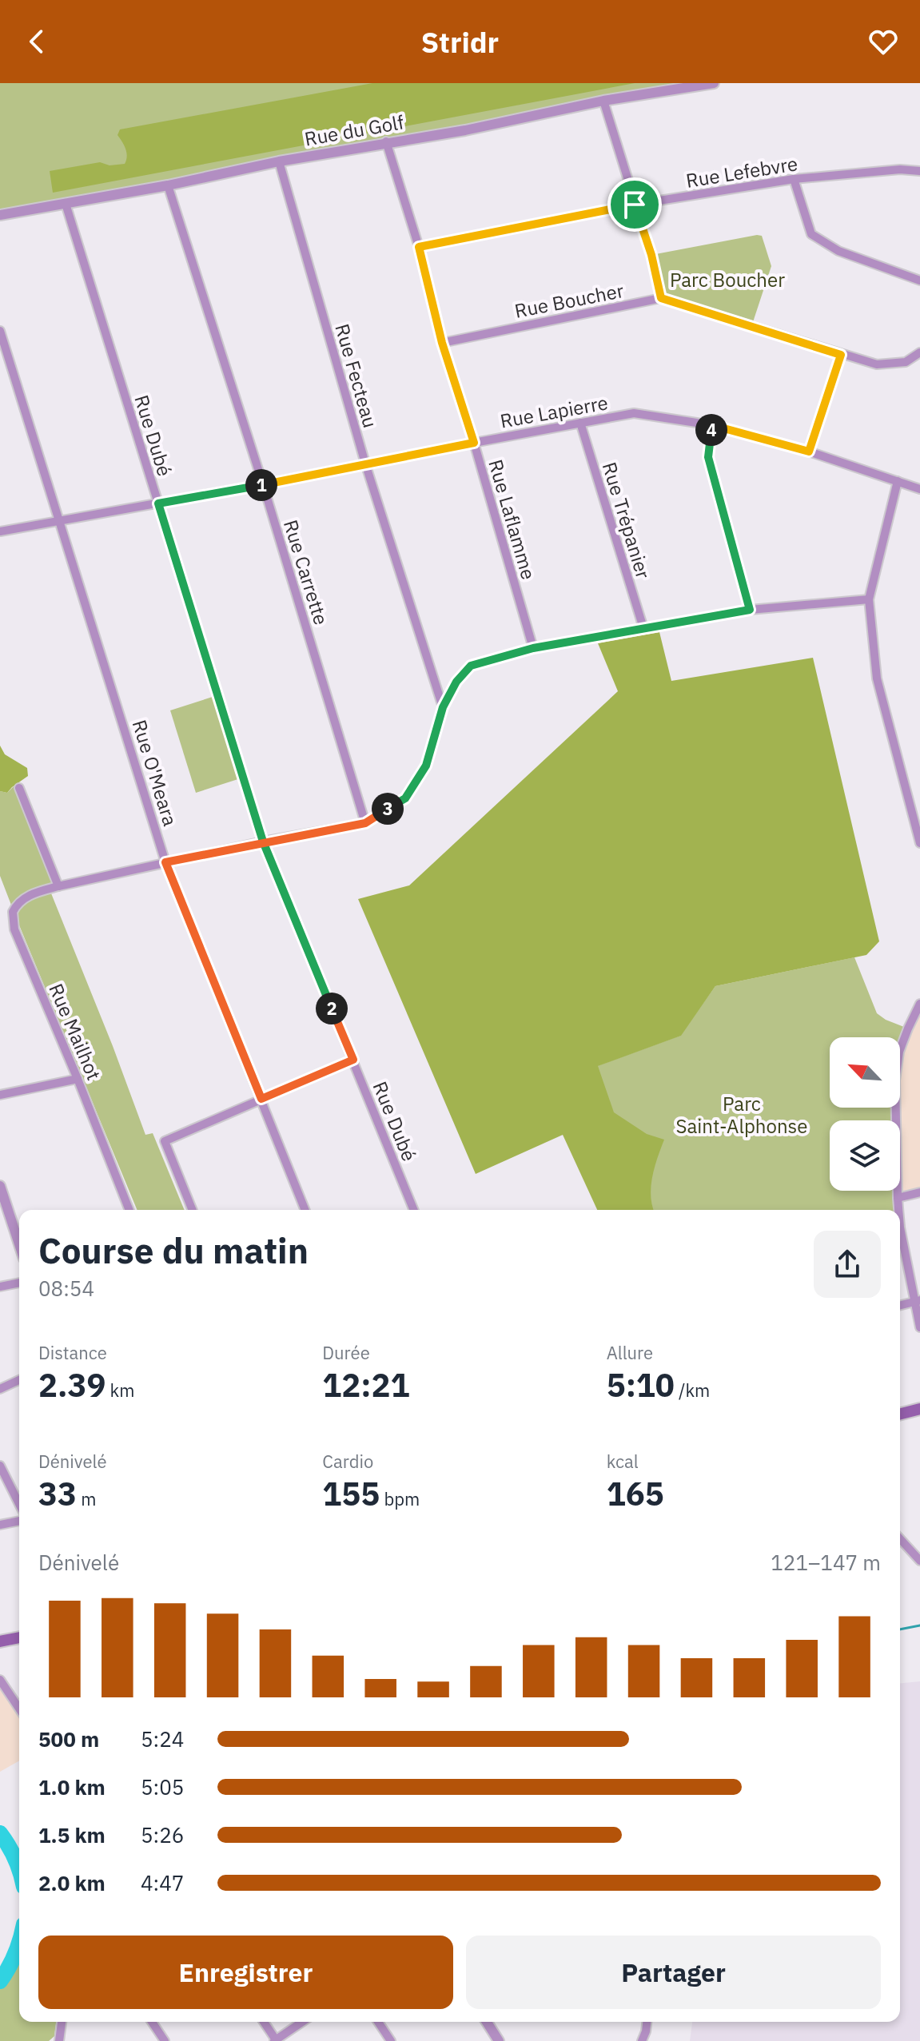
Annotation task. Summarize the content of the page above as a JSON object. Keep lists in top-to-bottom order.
{
  "streets": {
    "street": [
      "Rue du Golf",
      "Rue Lefebvre",
      "Rue Boucher",
      "Rue Fecteau",
      "Rue Lapierre",
      "Rue Dubé",
      "Rue Laflamme",
      "Rue Trépanier",
      "Rue Carrette",
      "Rue O'Meara",
      "Rue Mailhot"
    ]
  },
  "crossings": [
    ["Rue du Golf", "Rue Fecteau"],
    ["Rue du Golf", "Rue Dubé"],
    ["Rue du Golf", "Rue Laflamme"],
    ["Rue du Golf", "Rue Carrette"],
    ["Rue Lefebvre", "Rue Laflamme"],
    ["Rue Boucher", "Rue Laflamme"],
    ["Rue Fecteau", "Rue Lapierre"],
    ["Rue Lapierre", "Rue Dubé"],
    ["Rue Lapierre", "Rue Laflamme"],
    ["Rue Lapierre", "Rue Trépanier"],
    ["Rue Lapierre", "Rue Carrette"],
    ["Rue Lapierre", "Rue O'Meara"],
    ["Rue Dubé", "Rue Mailhot"],
    ["Rue Carrette", "Rue Mailhot"],
    ["Rue O'Meara", "Rue Mailhot"]
  ],
  "parks": ["Parc Boucher", "Parc Saint-Alphonse"],
  "north": "top left",
  "page": {
    "header": "Stridr",
    "pins": [
      "4",
      "1",
      "3",
      "2"
    ],
    "heading": ["Course du matin", "08:54"],
    "stats": [
      ["Distance", "2.39 km"],
      ["Durée", "12:21"],
      ["Allure", "5:10 /km"],
      ["Dénivelé", "33 m"],
      ["Cardio", "155 bpm"],
      ["kcal", "165"]
    ],
    "chart": ["Dénivelé", "121–147 m"],
    "list": [
      {
        "name": "500 m",
        "note": "5:24"
      },
      {
        "name": "1.0 km",
        "note": "5:05"
      },
      {
        "name": "1.5 km",
        "note": "5:26"
      },
      {
        "name": "2.0 km",
        "note": "4:47"
      }
    ],
    "buttons": ["Enregistrer", "Partager"]
  }
}
